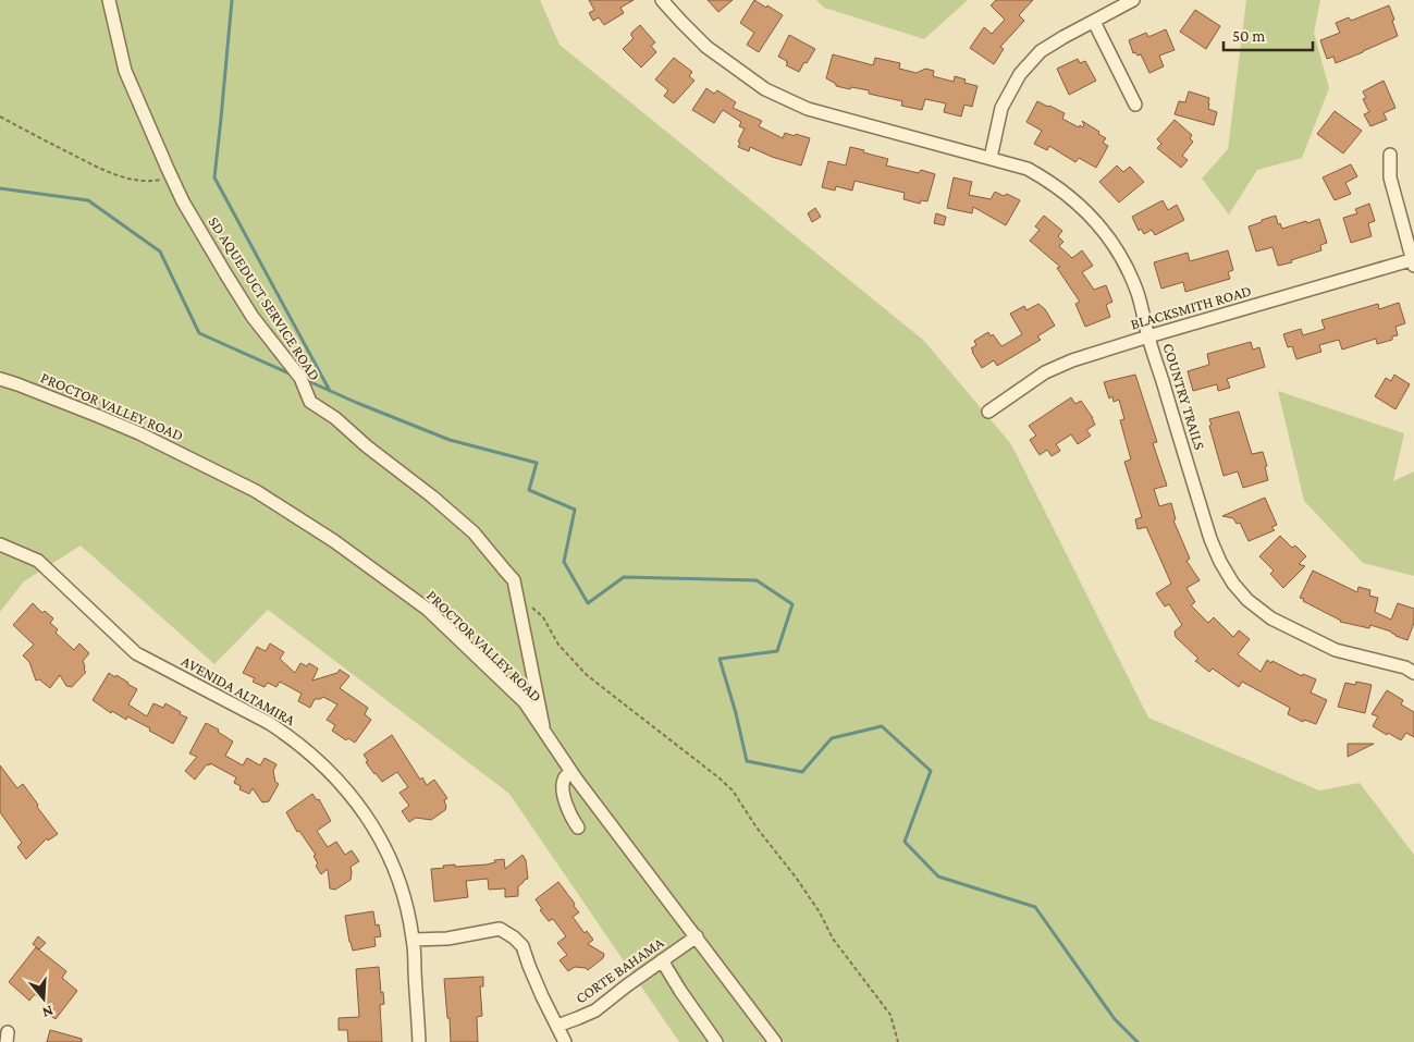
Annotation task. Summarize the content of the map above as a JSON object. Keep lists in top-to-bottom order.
{
  "streets": {
    "street": [
      "SD AQUEDUCT SERVICE ROAD",
      "BLACKSMITH ROAD",
      "COUNTRY TRAILS",
      "PROCTOR VALLEY ROAD",
      "AVENIDA ALTAMIRA",
      "CORTE BAHAMA"
    ]
  },
  "crossings": [
    ["SD AQUEDUCT SERVICE ROAD", "PROCTOR VALLEY ROAD"],
    ["BLACKSMITH ROAD", "COUNTRY TRAILS"],
    ["PROCTOR VALLEY ROAD", "CORTE BAHAMA"]
  ],
  "scale_bar": "50 m",
  "north": "bottom"
}
